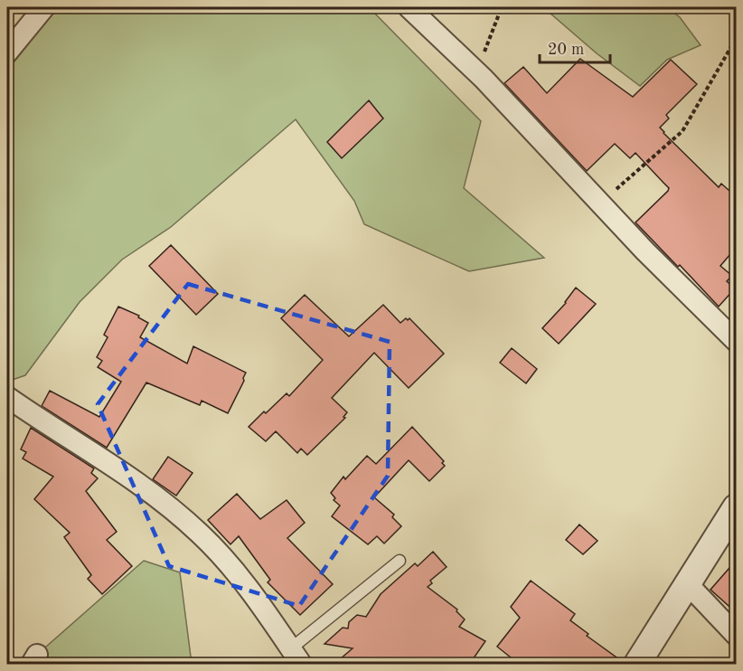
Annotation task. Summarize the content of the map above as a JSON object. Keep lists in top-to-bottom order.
{
  "scale_bar": "20 m"
}
